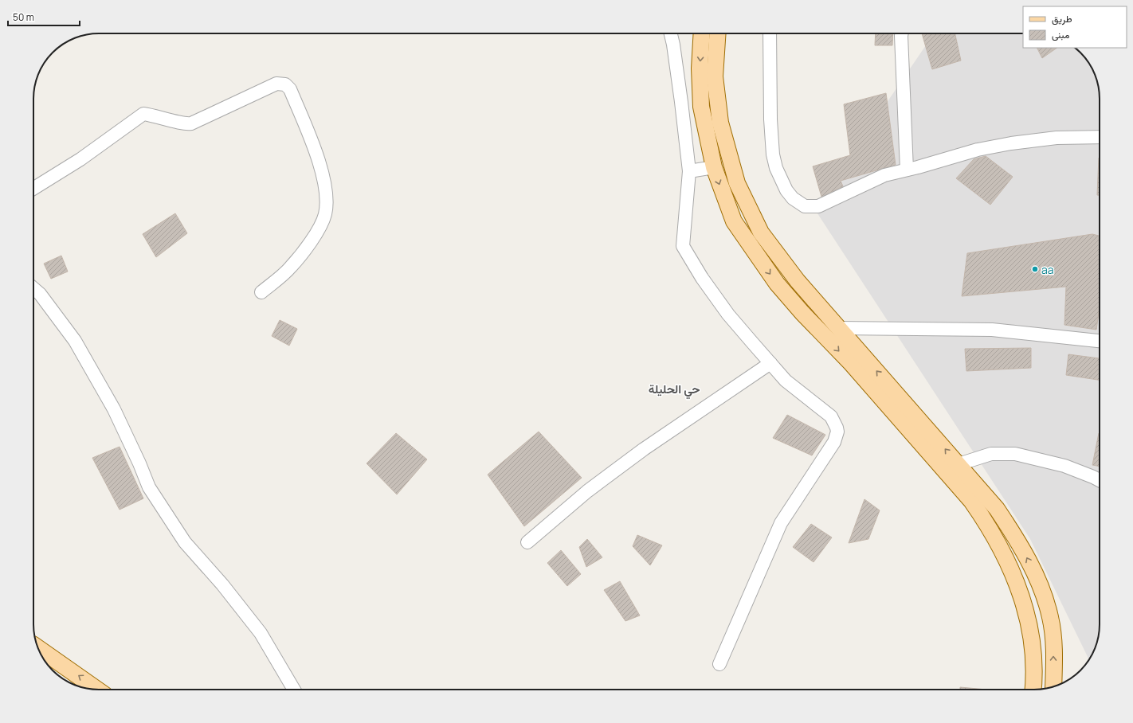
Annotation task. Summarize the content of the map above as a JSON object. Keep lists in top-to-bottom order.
{
  "districts": ["حي الحليلة"],
  "places": ["aa"],
  "legend": ["طريق", "مبنى"],
  "scale_bar": "50 m"
}
